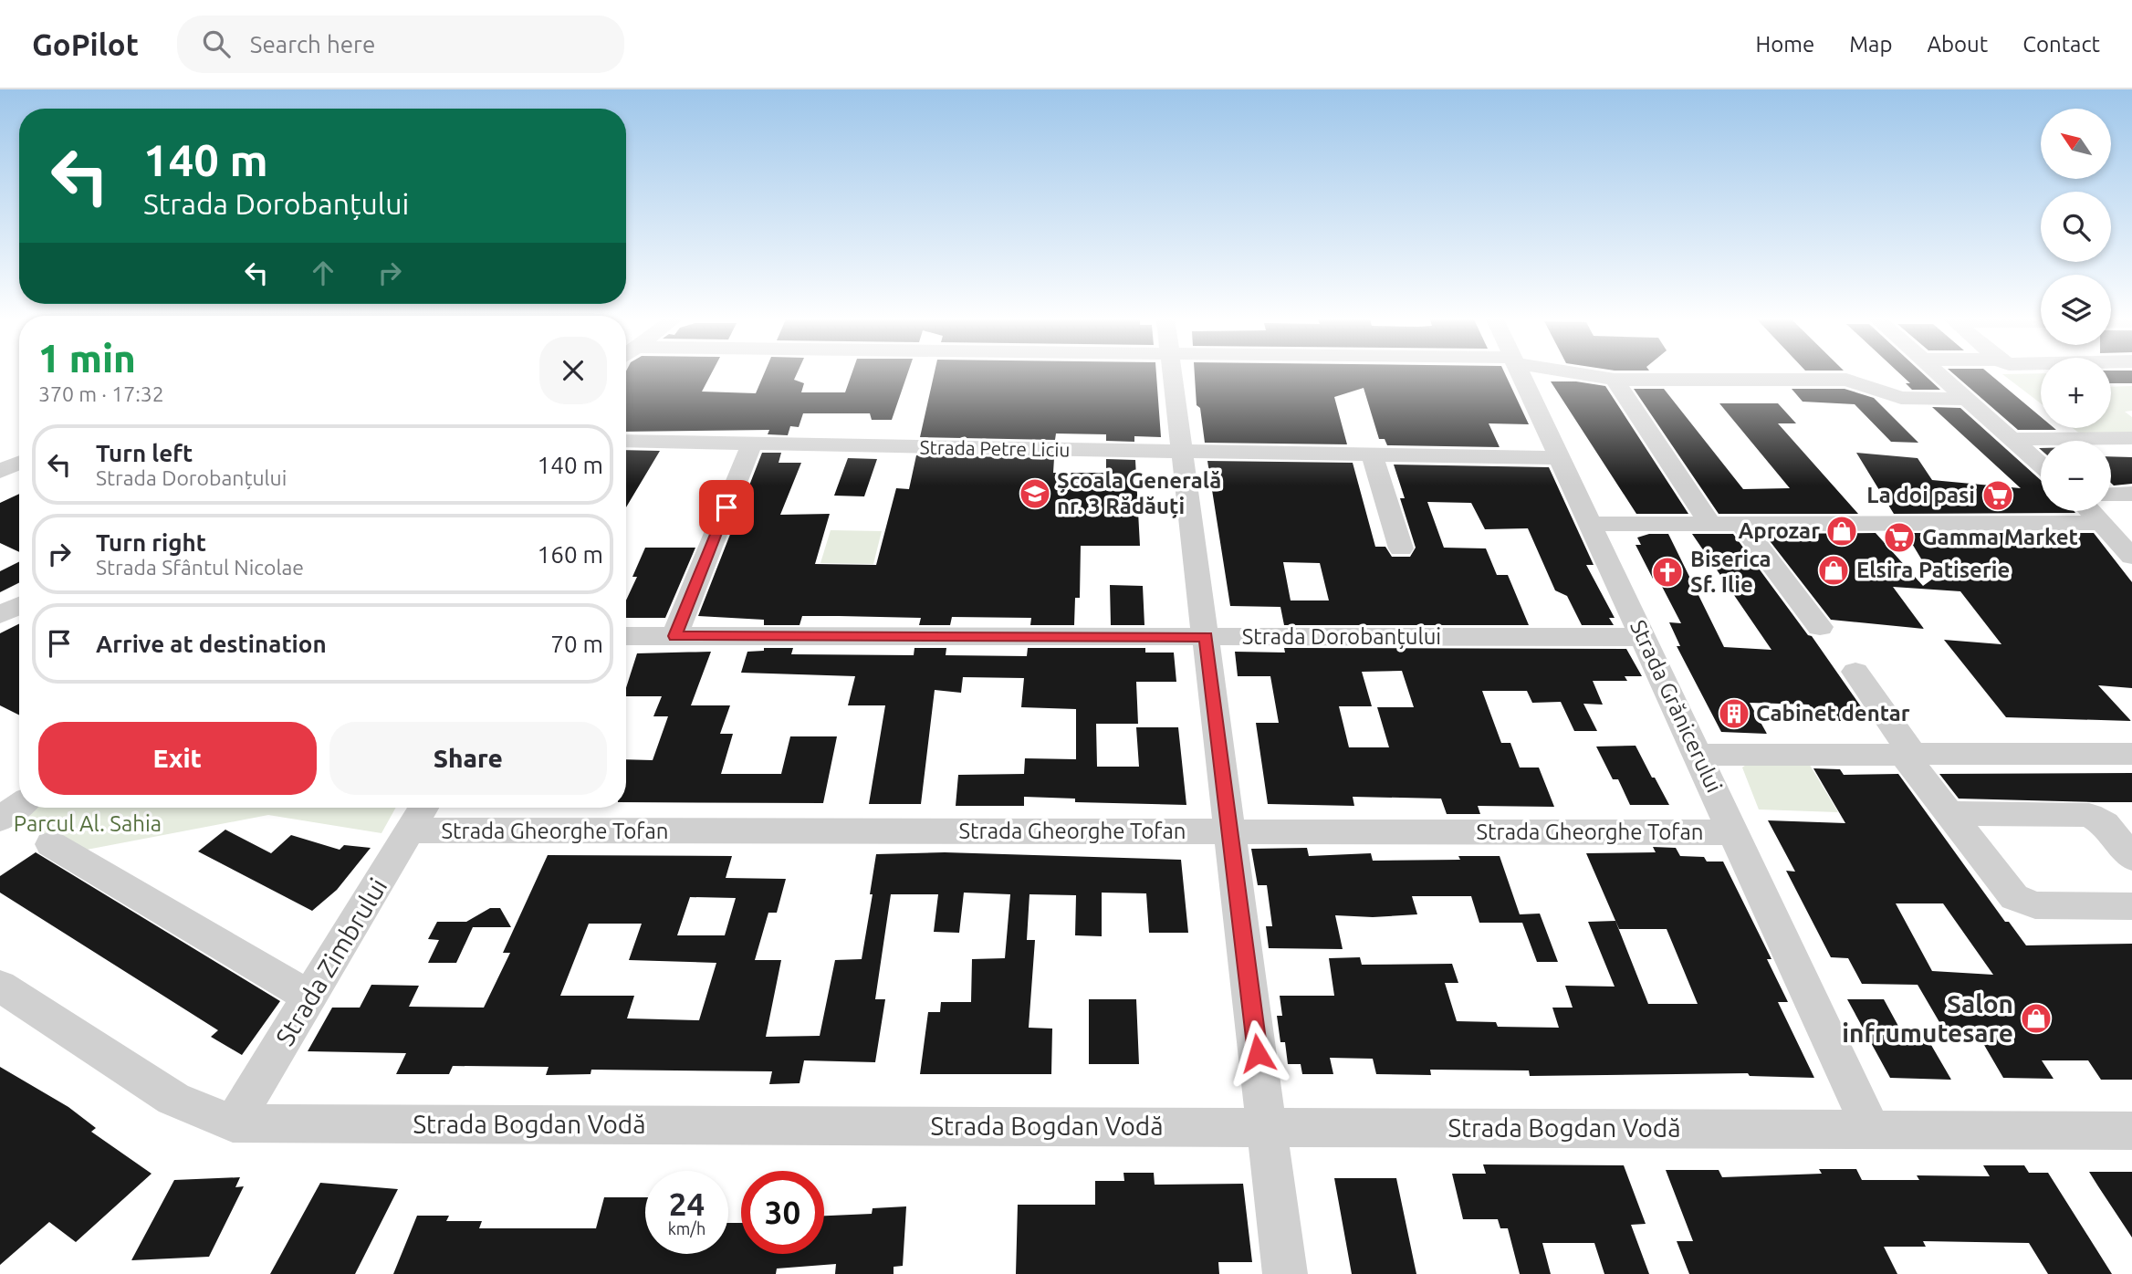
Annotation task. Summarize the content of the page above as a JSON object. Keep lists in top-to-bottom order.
{
  "streets": {
    "street": [
      "Strada Petre Liciu",
      "Strada Dorobanțului",
      "Strada Grănicerului",
      "Strada Gheorghe Tofan",
      "Strada Zimbrului",
      "Strada Bogdan Vodă"
    ]
  },
  "crossings": [
    ["Strada Petre Liciu", "Strada Grănicerului"],
    ["Strada Dorobanțului", "Strada Grănicerului"],
    ["Strada Grănicerului", "Strada Gheorghe Tofan"],
    ["Strada Grănicerului", "Strada Bogdan Vodă"],
    ["Strada Gheorghe Tofan", "Strada Zimbrului"],
    ["Strada Zimbrului", "Strada Bogdan Vodă"]
  ],
  "parks": ["Parcul Al. Sahia"],
  "places": {
    "school or university": ["Școala Generală nr. 3 Rădăuți"],
    "supermarket": ["La doi pasi", "Gamma Market"],
    "shop": ["Aprozar", "Elsira Patiserie", "Salon infrumutesare"],
    "church": ["Biserica Sf. Ilie"],
    "building": ["Cabinet dentar"]
  },
  "north": "top left",
  "page": {
    "header": "GoPilot",
    "search": "Search here",
    "nav": [
      "Home",
      "Map",
      "About",
      "Contact"
    ],
    "map_buttons": ["+", "−"],
    "turn": ["140 m", "Strada Dorobanțului"],
    "heading": ["1 min", "370 m · 17:32"],
    "list": [
      {
        "name": "Turn left",
        "note": "Strada Dorobanțului",
        "value": "140 m"
      },
      {
        "name": "Turn right",
        "note": "Strada Sfântul Nicolae",
        "value": "160 m"
      },
      {
        "name": "Arrive at destination",
        "value": "70 m"
      }
    ],
    "buttons": ["Exit", "Share"],
    "speed": "24 km/h",
    "limit": "30"
  }
}
